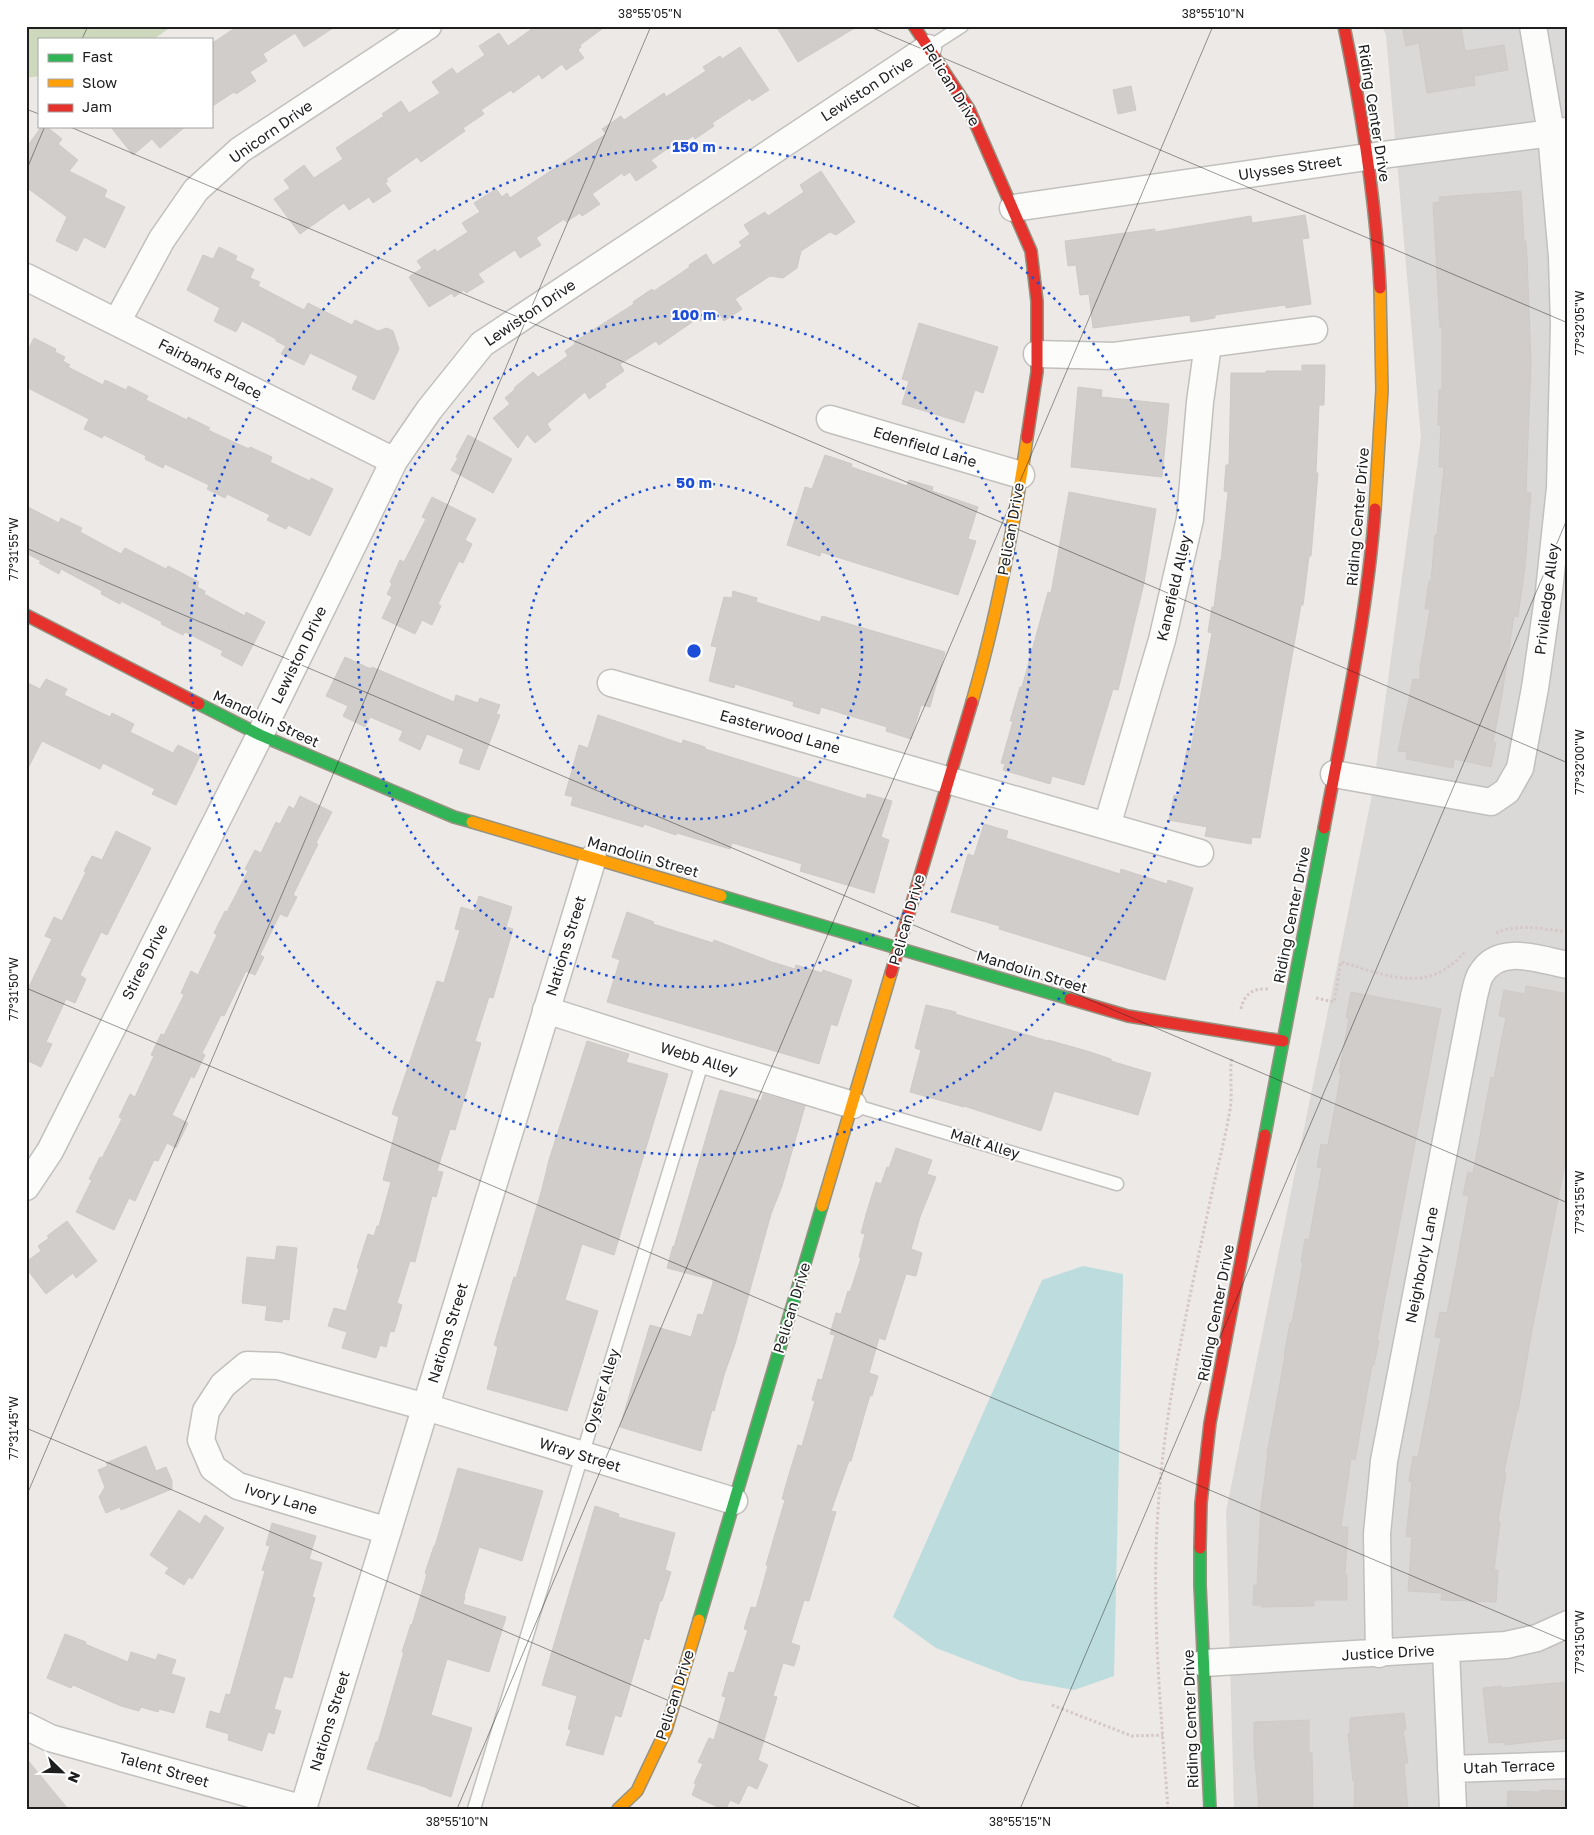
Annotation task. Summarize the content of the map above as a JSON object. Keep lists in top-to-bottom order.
{
  "streets": {
    "street": [
      "Pelican Drive",
      "Lewiston Drive",
      "Riding Center Drive",
      "Unicorn Drive",
      "Ulysses Street",
      "Fairbanks Place",
      "Edenfield Lane",
      "Kanefield Alley",
      "Priviledge Alley",
      "Mandolin Street",
      "Easterwood Lane",
      "Nations Street",
      "Stires Drive",
      "Webb Alley",
      "Neighborly Lane",
      "Wray Street",
      "Ivory Lane",
      "Justice Drive",
      "Utah Terrace",
      "Talent Street"
    ],
    "lane": ["Malt Alley", "Oyster Alley"]
  },
  "crossings": [
    ["Pelican Drive", "Lewiston Drive"],
    ["Pelican Drive", "Ulysses Street"],
    ["Pelican Drive", "Edenfield Lane"],
    ["Pelican Drive", "Mandolin Street"],
    ["Pelican Drive", "Easterwood Lane"],
    ["Pelican Drive", "Webb Alley"],
    ["Pelican Drive", "Malt Alley"],
    ["Pelican Drive", "Wray Street"],
    ["Lewiston Drive", "Fairbanks Place"],
    ["Lewiston Drive", "Mandolin Street"],
    ["Lewiston Drive", "Stires Drive"],
    ["Riding Center Drive", "Ulysses Street"],
    ["Riding Center Drive", "Priviledge Alley"],
    ["Riding Center Drive", "Mandolin Street"],
    ["Riding Center Drive", "Justice Drive"],
    ["Unicorn Drive", "Fairbanks Place"],
    ["Ulysses Street", "Priviledge Alley"],
    ["Mandolin Street", "Nations Street"],
    ["Mandolin Street", "Stires Drive"],
    ["Nations Street", "Webb Alley"],
    ["Nations Street", "Wray Street"],
    ["Nations Street", "Ivory Lane"],
    ["Nations Street", "Talent Street"],
    ["Webb Alley", "Malt Alley"],
    ["Webb Alley", "Oyster Alley"],
    ["Neighborly Lane", "Justice Drive"],
    ["Oyster Alley", "Wray Street"],
    ["Wray Street", "Ivory Lane"]
  ],
  "legend": ["Fast", "Slow", "Jam"],
  "north": "bottom right",
  "coordinates": [
    "38°55'05\"N",
    "38°55'10\"N",
    "77°32'05\"W",
    "77°31'55\"W",
    "77°32'00\"W",
    "77°31'50\"W",
    "77°31'45\"W",
    "38°55'15\"N"
  ],
  "rings": ["150 m", "100 m", "50 m"]
}
